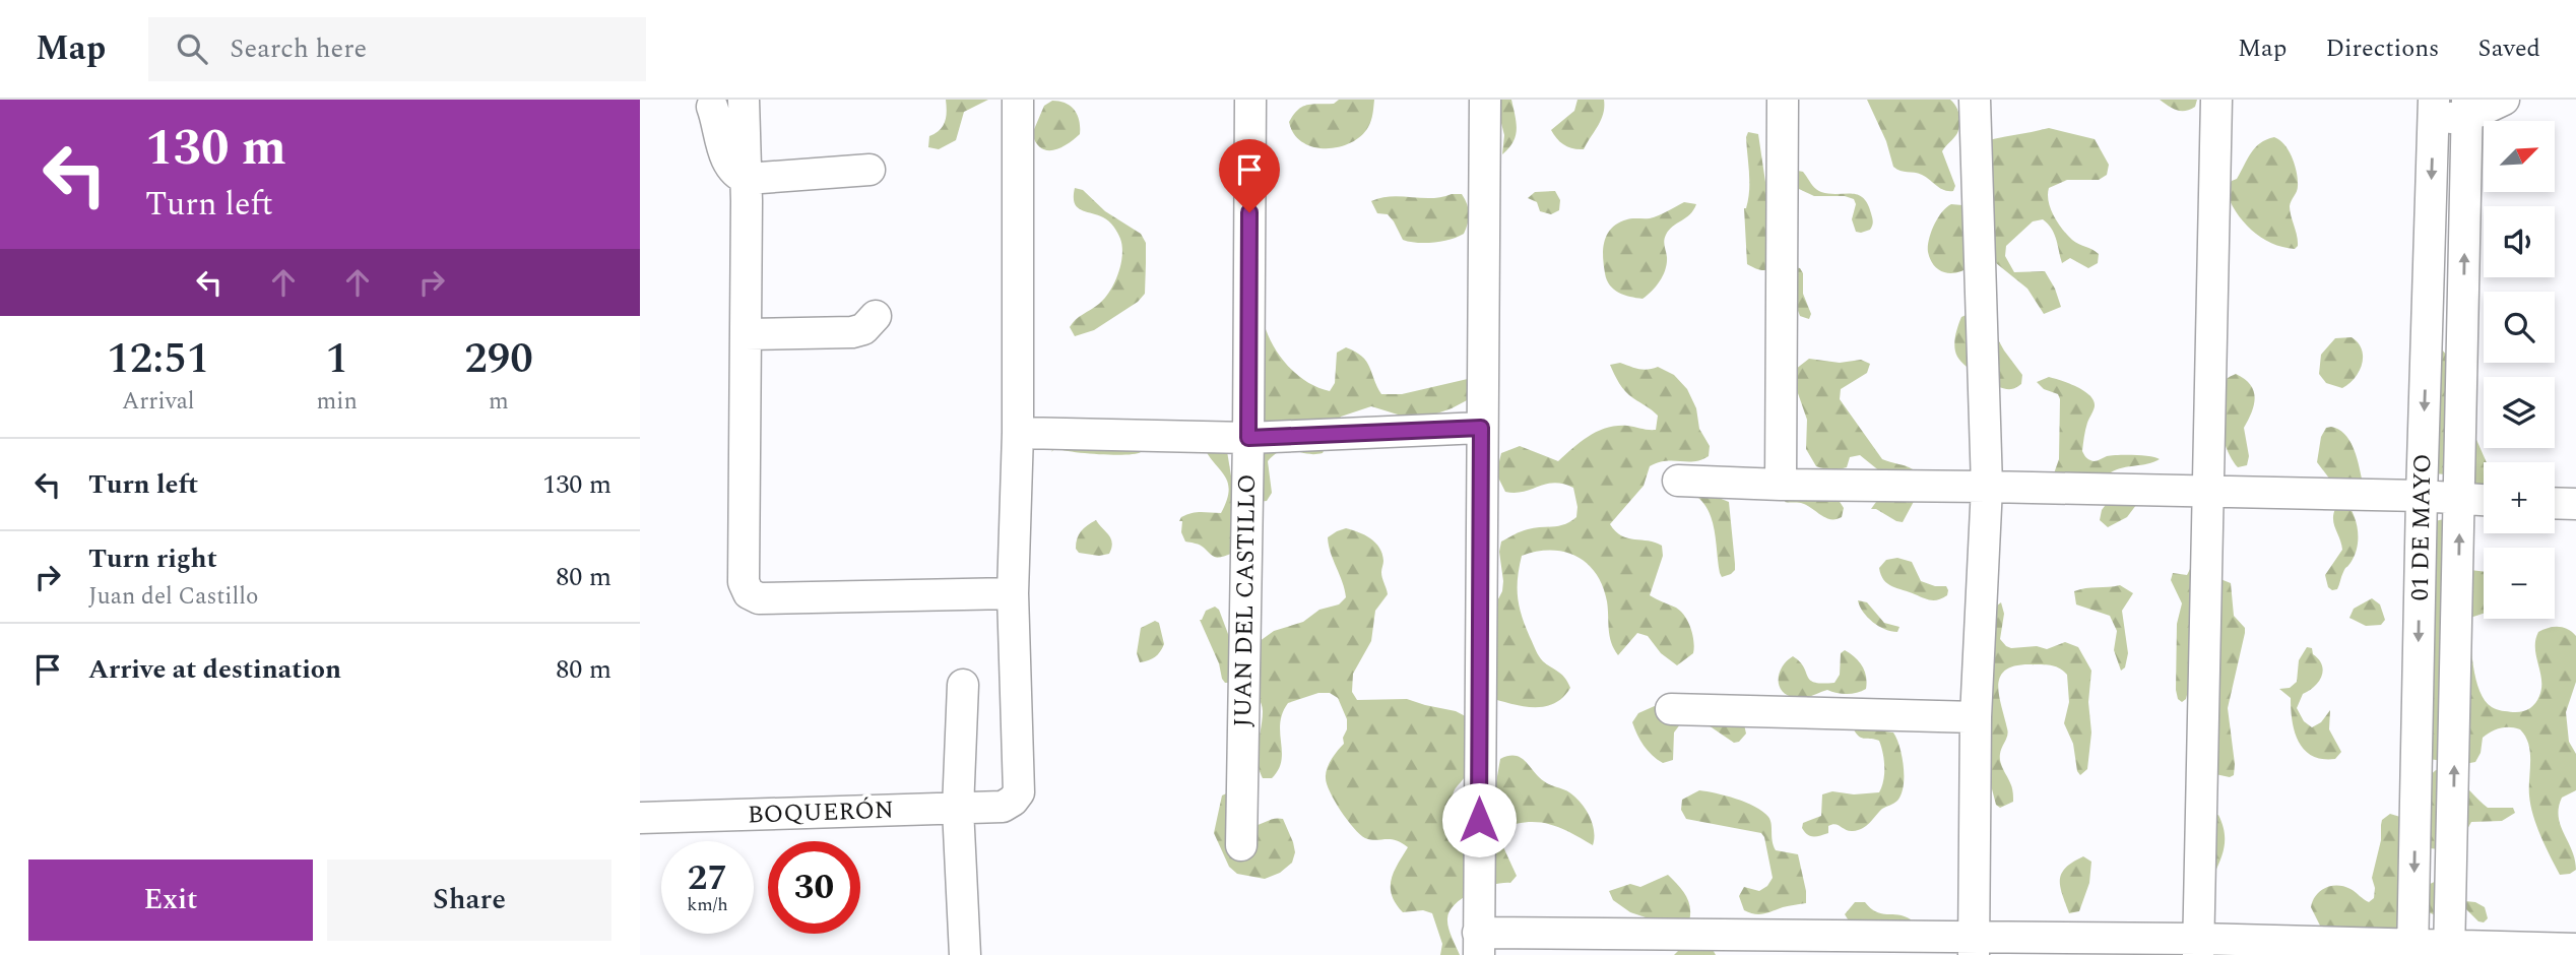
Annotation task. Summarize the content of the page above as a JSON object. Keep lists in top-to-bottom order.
{
  "streets": {
    "street": ["01 DE MAYO", "JUAN DEL CASTILLO", "BOQUERÓN"]
  },
  "north": "top right",
  "page": {
    "header": "Map",
    "search": "Search here",
    "nav": ["Map", "Directions", "Saved"],
    "turn": ["130 m", "Turn left"],
    "map_buttons": ["+", "−"],
    "eta": [
      "12:51",
      "Arrival",
      "1",
      "min",
      "290",
      "m"
    ],
    "list": [
      {
        "name": "Turn left",
        "value": "130 m"
      },
      {
        "name": "Turn right",
        "note": "Juan del Castillo",
        "value": "80 m"
      },
      {
        "name": "Arrive at destination",
        "value": "80 m"
      }
    ],
    "speed": "27 km/h",
    "limit": "30",
    "buttons": ["Exit", "Share"]
  }
}
